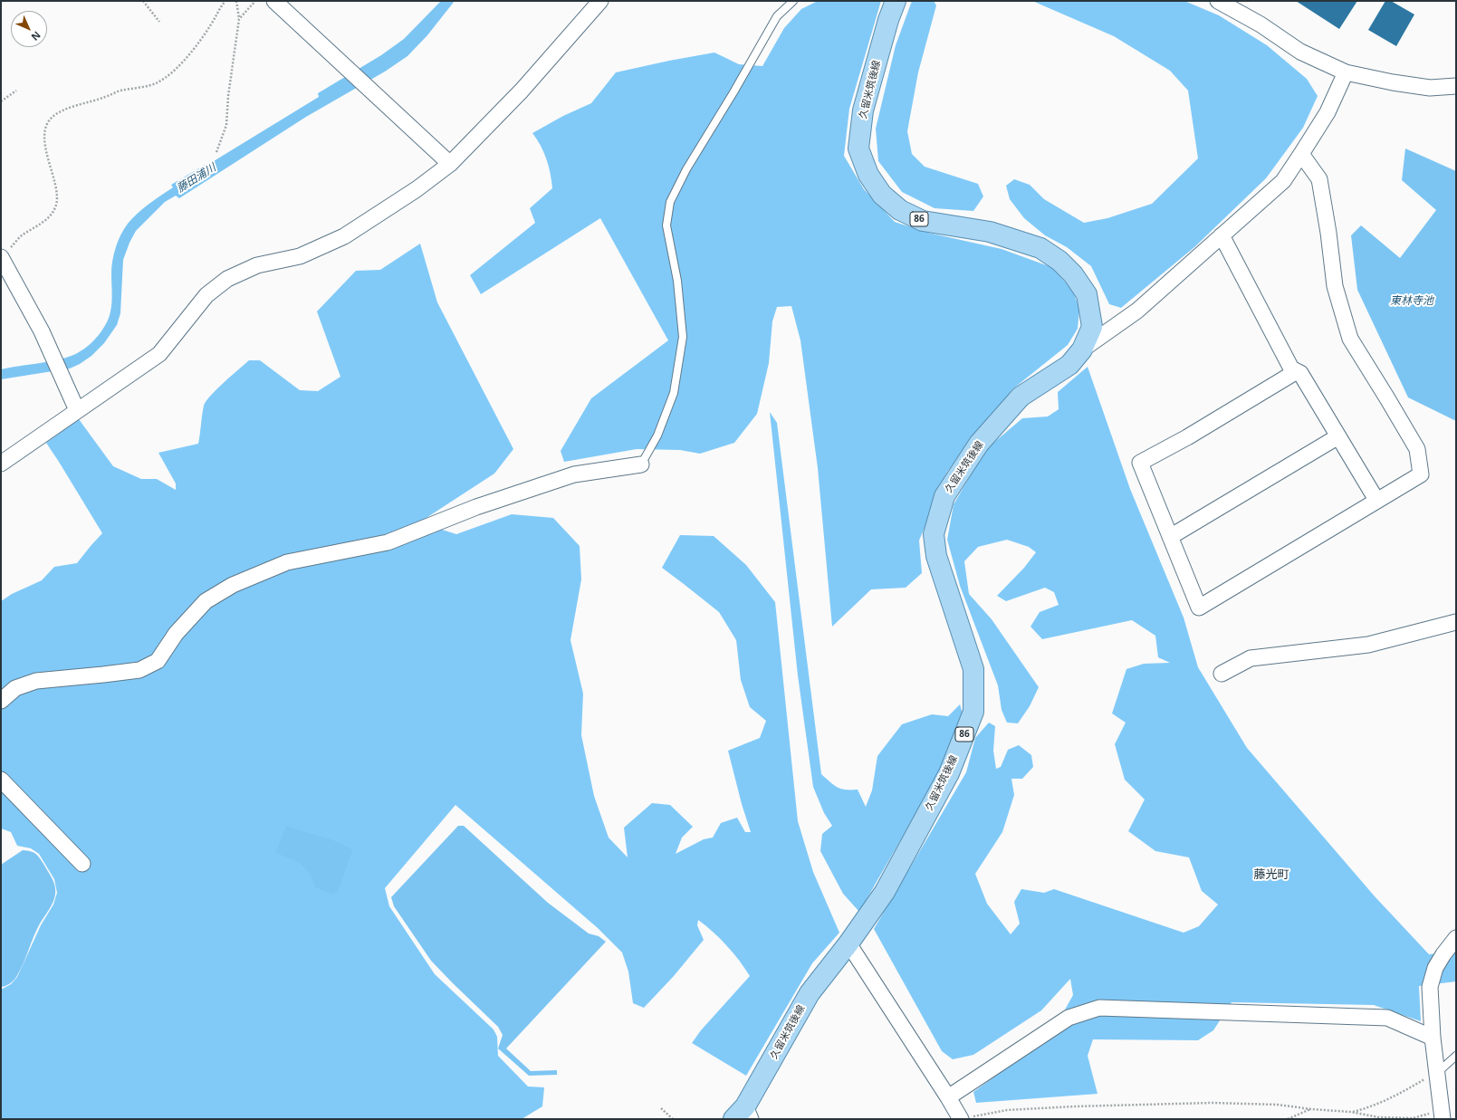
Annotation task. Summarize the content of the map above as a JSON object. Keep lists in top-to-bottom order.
{
  "streets": {
    "main road": ["久留米筑後線", "86"]
  },
  "districts": ["藤光町"],
  "water": ["藤田浦川", "東林寺池"],
  "north": "bottom right"
}
